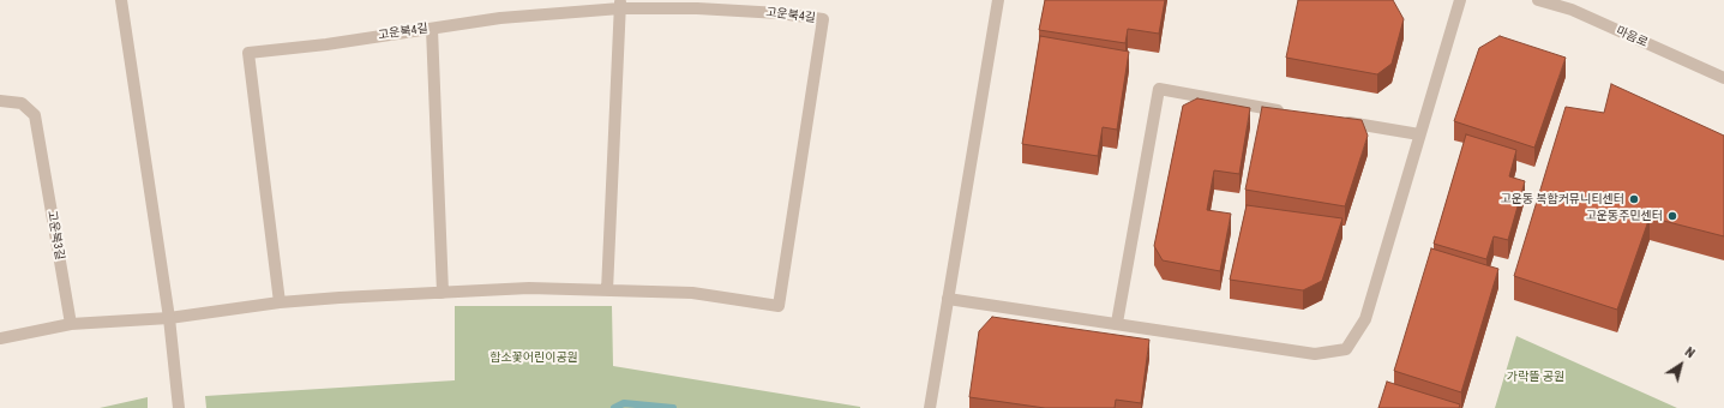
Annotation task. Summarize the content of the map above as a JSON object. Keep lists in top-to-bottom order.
{
  "streets": {
    "street": ["고운북4길", "마음로", "고운북3길"]
  },
  "crossings": [
    ["고운북4길", "고운북3길"]
  ],
  "parks": ["함소꽃어린이공원", "가락뜰 공원"],
  "places": ["고운동 복합커뮤니티센터", "고운동주민센터"],
  "north": "top right"
}
